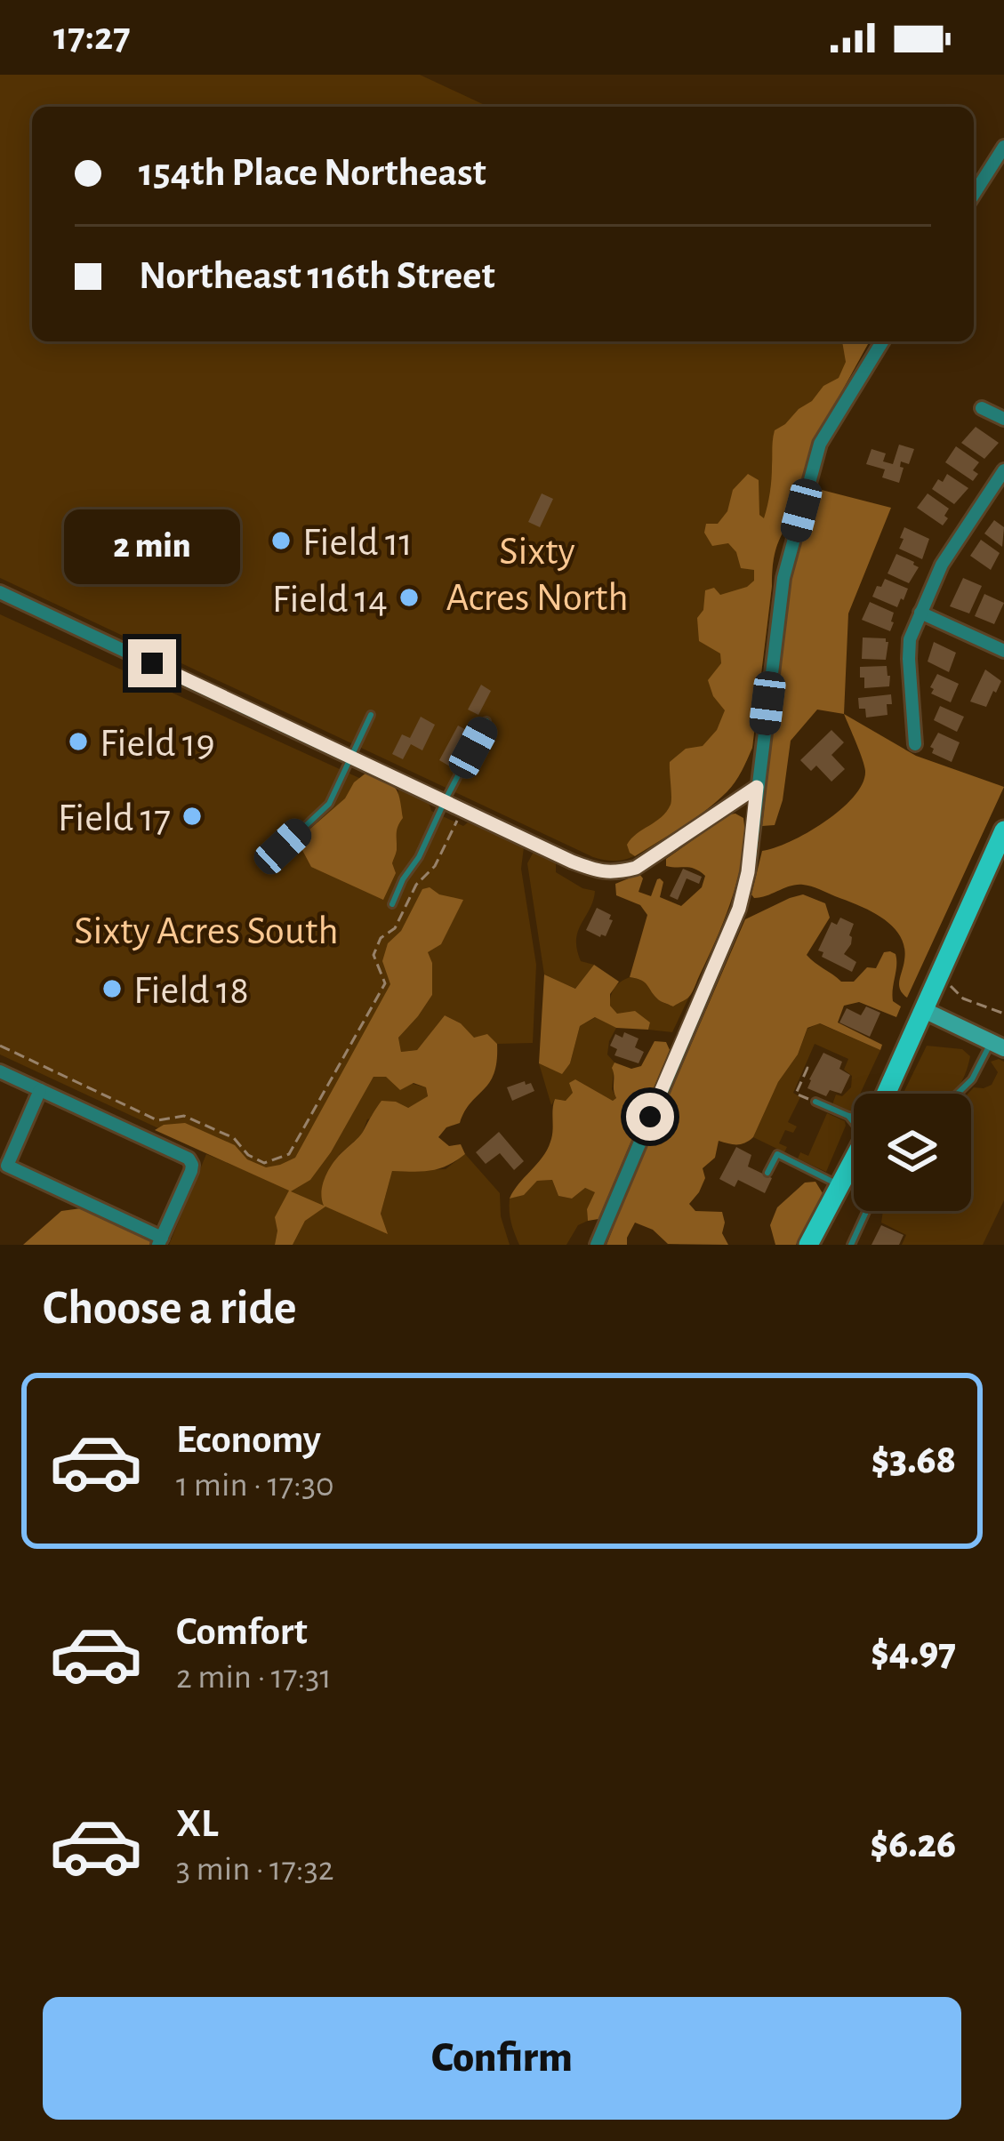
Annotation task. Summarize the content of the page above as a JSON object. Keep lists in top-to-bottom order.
{
  "parks": ["Sixty Acres North", "Sixty Acres South"],
  "places": [
    "Field 11",
    "Field 14",
    "Field 19",
    "Field 17",
    "Field 18"
  ],
  "page": {
    "status": "17:27",
    "banner": ["154th Place Northeast", "Northeast 116th Street"],
    "bubble": "2 min",
    "heading": "Choose a ride",
    "list": [
      {
        "name": "Economy",
        "note": "1 min · 17:30",
        "value": "$3.68"
      },
      {
        "name": "Comfort",
        "note": "2 min · 17:31",
        "value": "$4.97"
      },
      {
        "name": "XL",
        "note": "3 min · 17:32",
        "value": "$6.26"
      }
    ],
    "buttons": "Confirm"
  }
}
